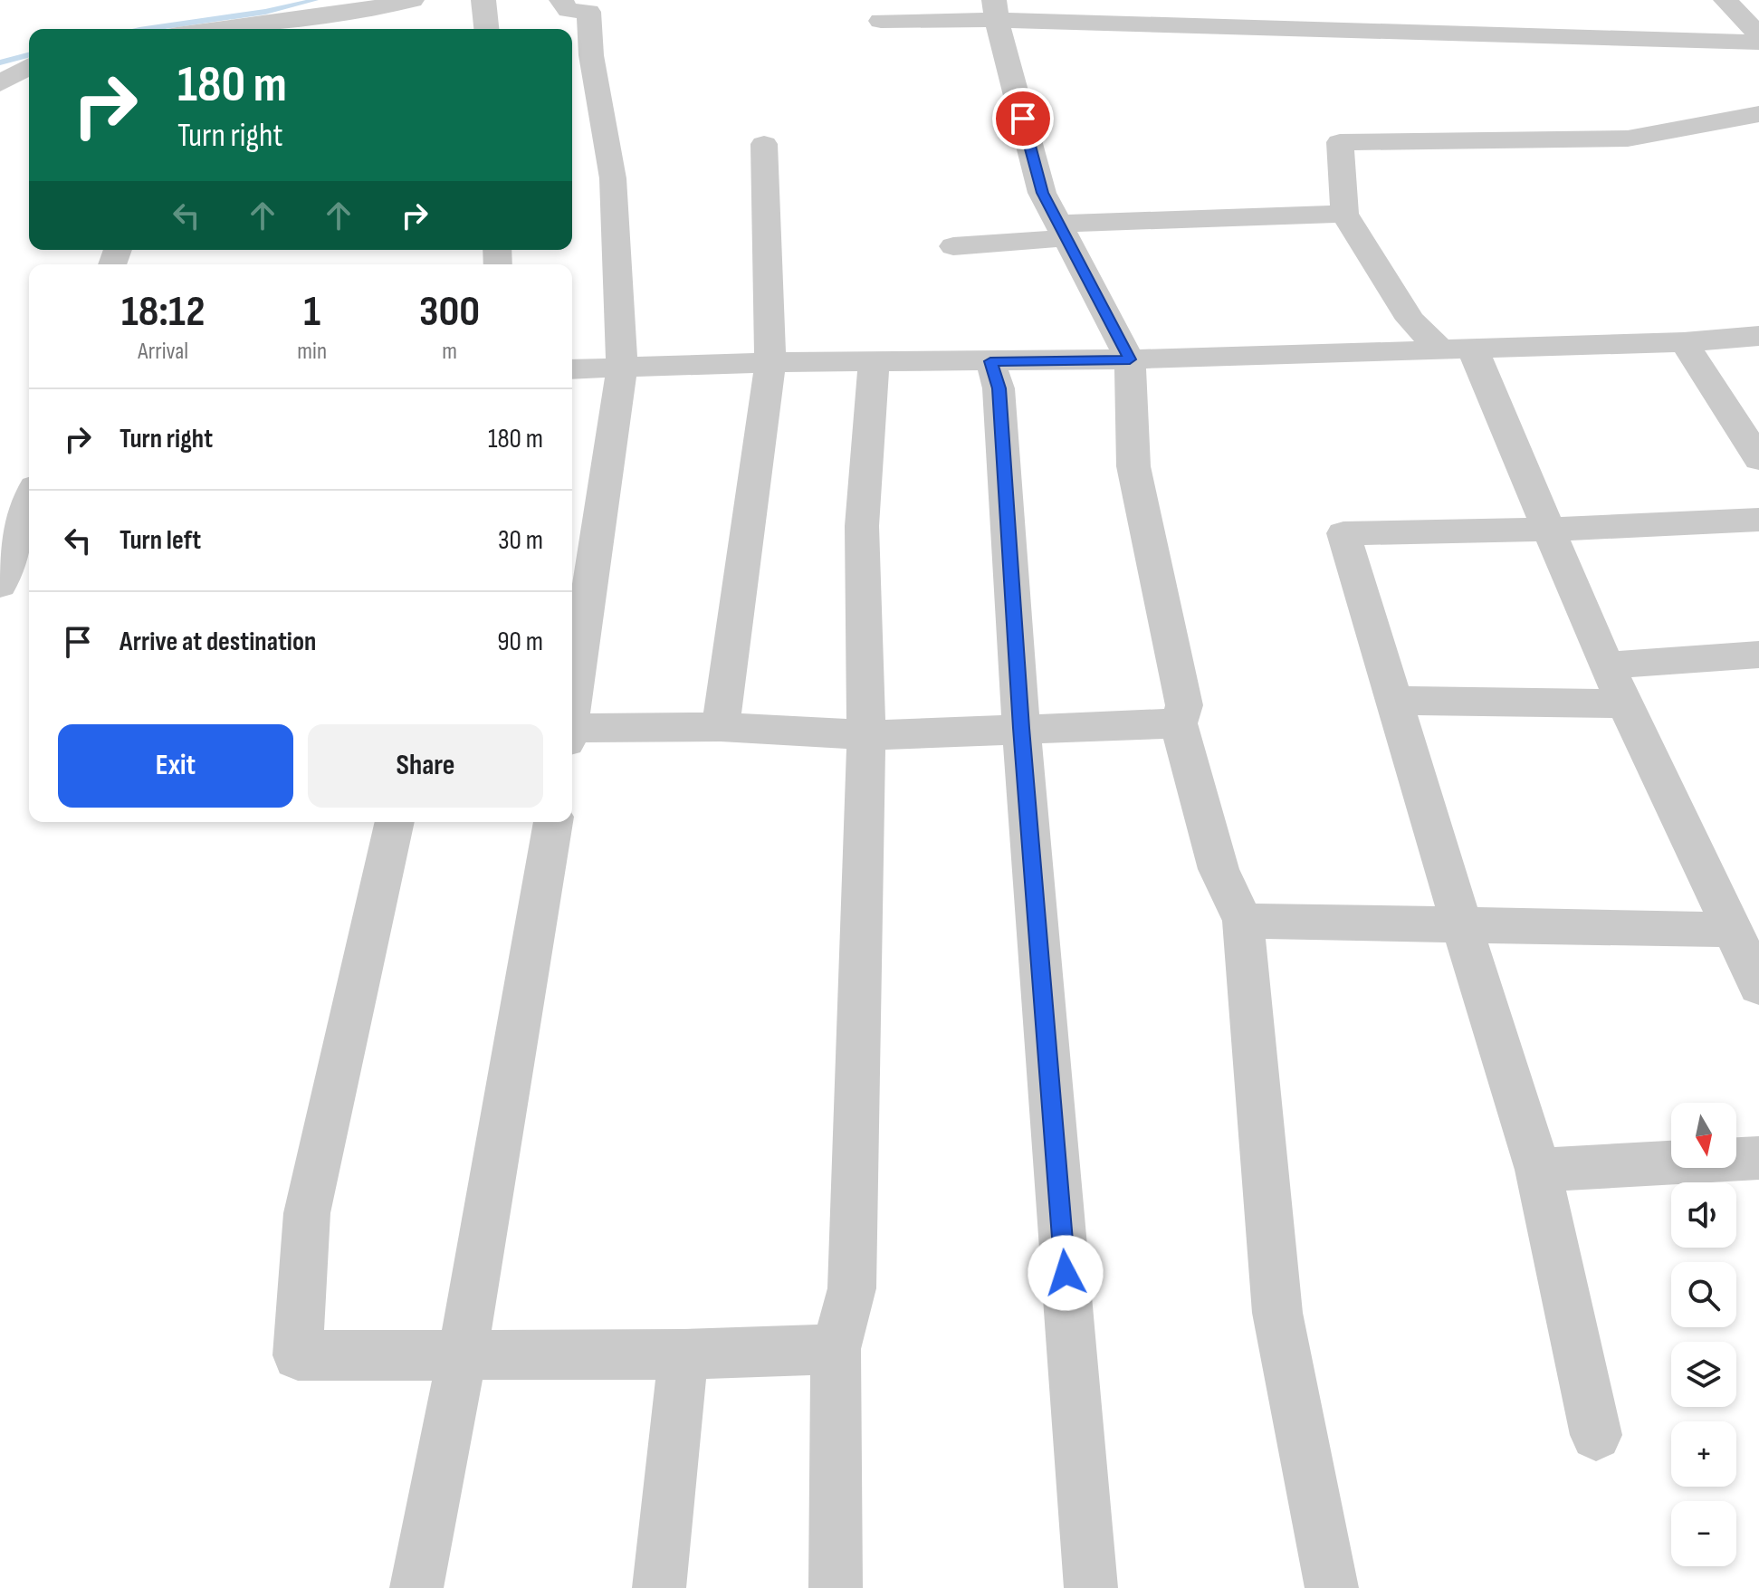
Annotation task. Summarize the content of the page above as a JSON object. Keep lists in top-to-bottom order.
{
  "north": "bottom",
  "page": {
    "turn": ["180 m", "Turn right"],
    "eta": [
      "18:12",
      "Arrival",
      "1",
      "min",
      "300",
      "m"
    ],
    "list": [
      {
        "name": "Turn right",
        "value": "180 m"
      },
      {
        "name": "Turn left",
        "value": "30 m"
      },
      {
        "name": "Arrive at destination",
        "value": "90 m"
      }
    ],
    "buttons": ["Exit", "Share"],
    "map_buttons": ["+", "−"]
  }
}
